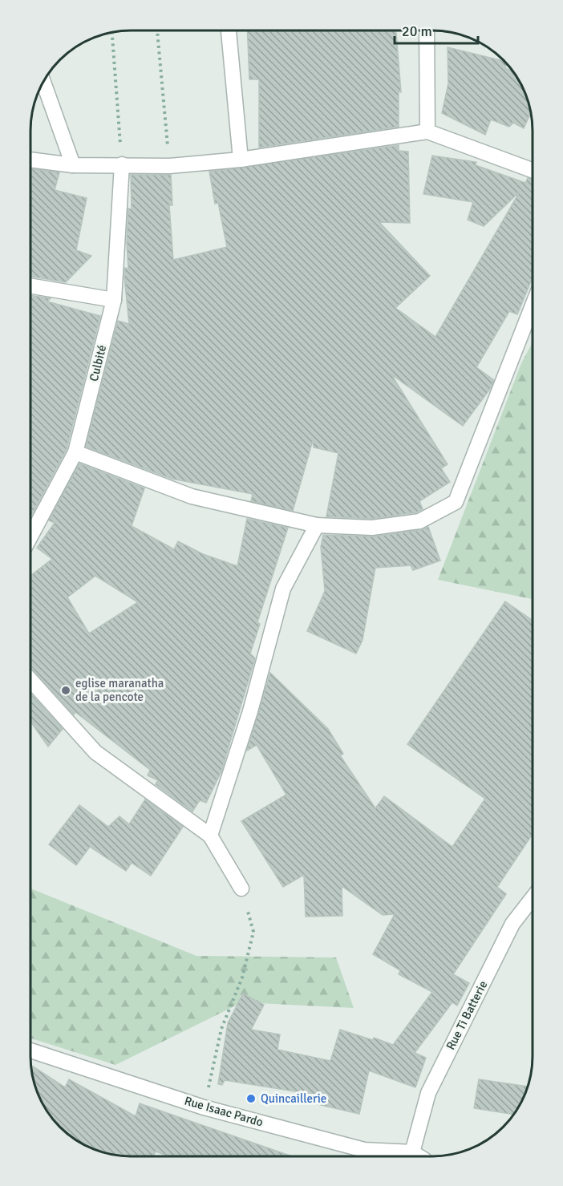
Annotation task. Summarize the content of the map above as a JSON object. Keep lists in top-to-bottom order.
{
  "streets": {
    "street": ["Culbité", "Rue Ti Batterie", "Rue Isaac Pardo"]
  },
  "crossings": [
    ["Rue Ti Batterie", "Rue Isaac Pardo"]
  ],
  "places": ["eglise maranatha de la pencote", "Quincaillerie"],
  "scale_bar": "20 m"
}
